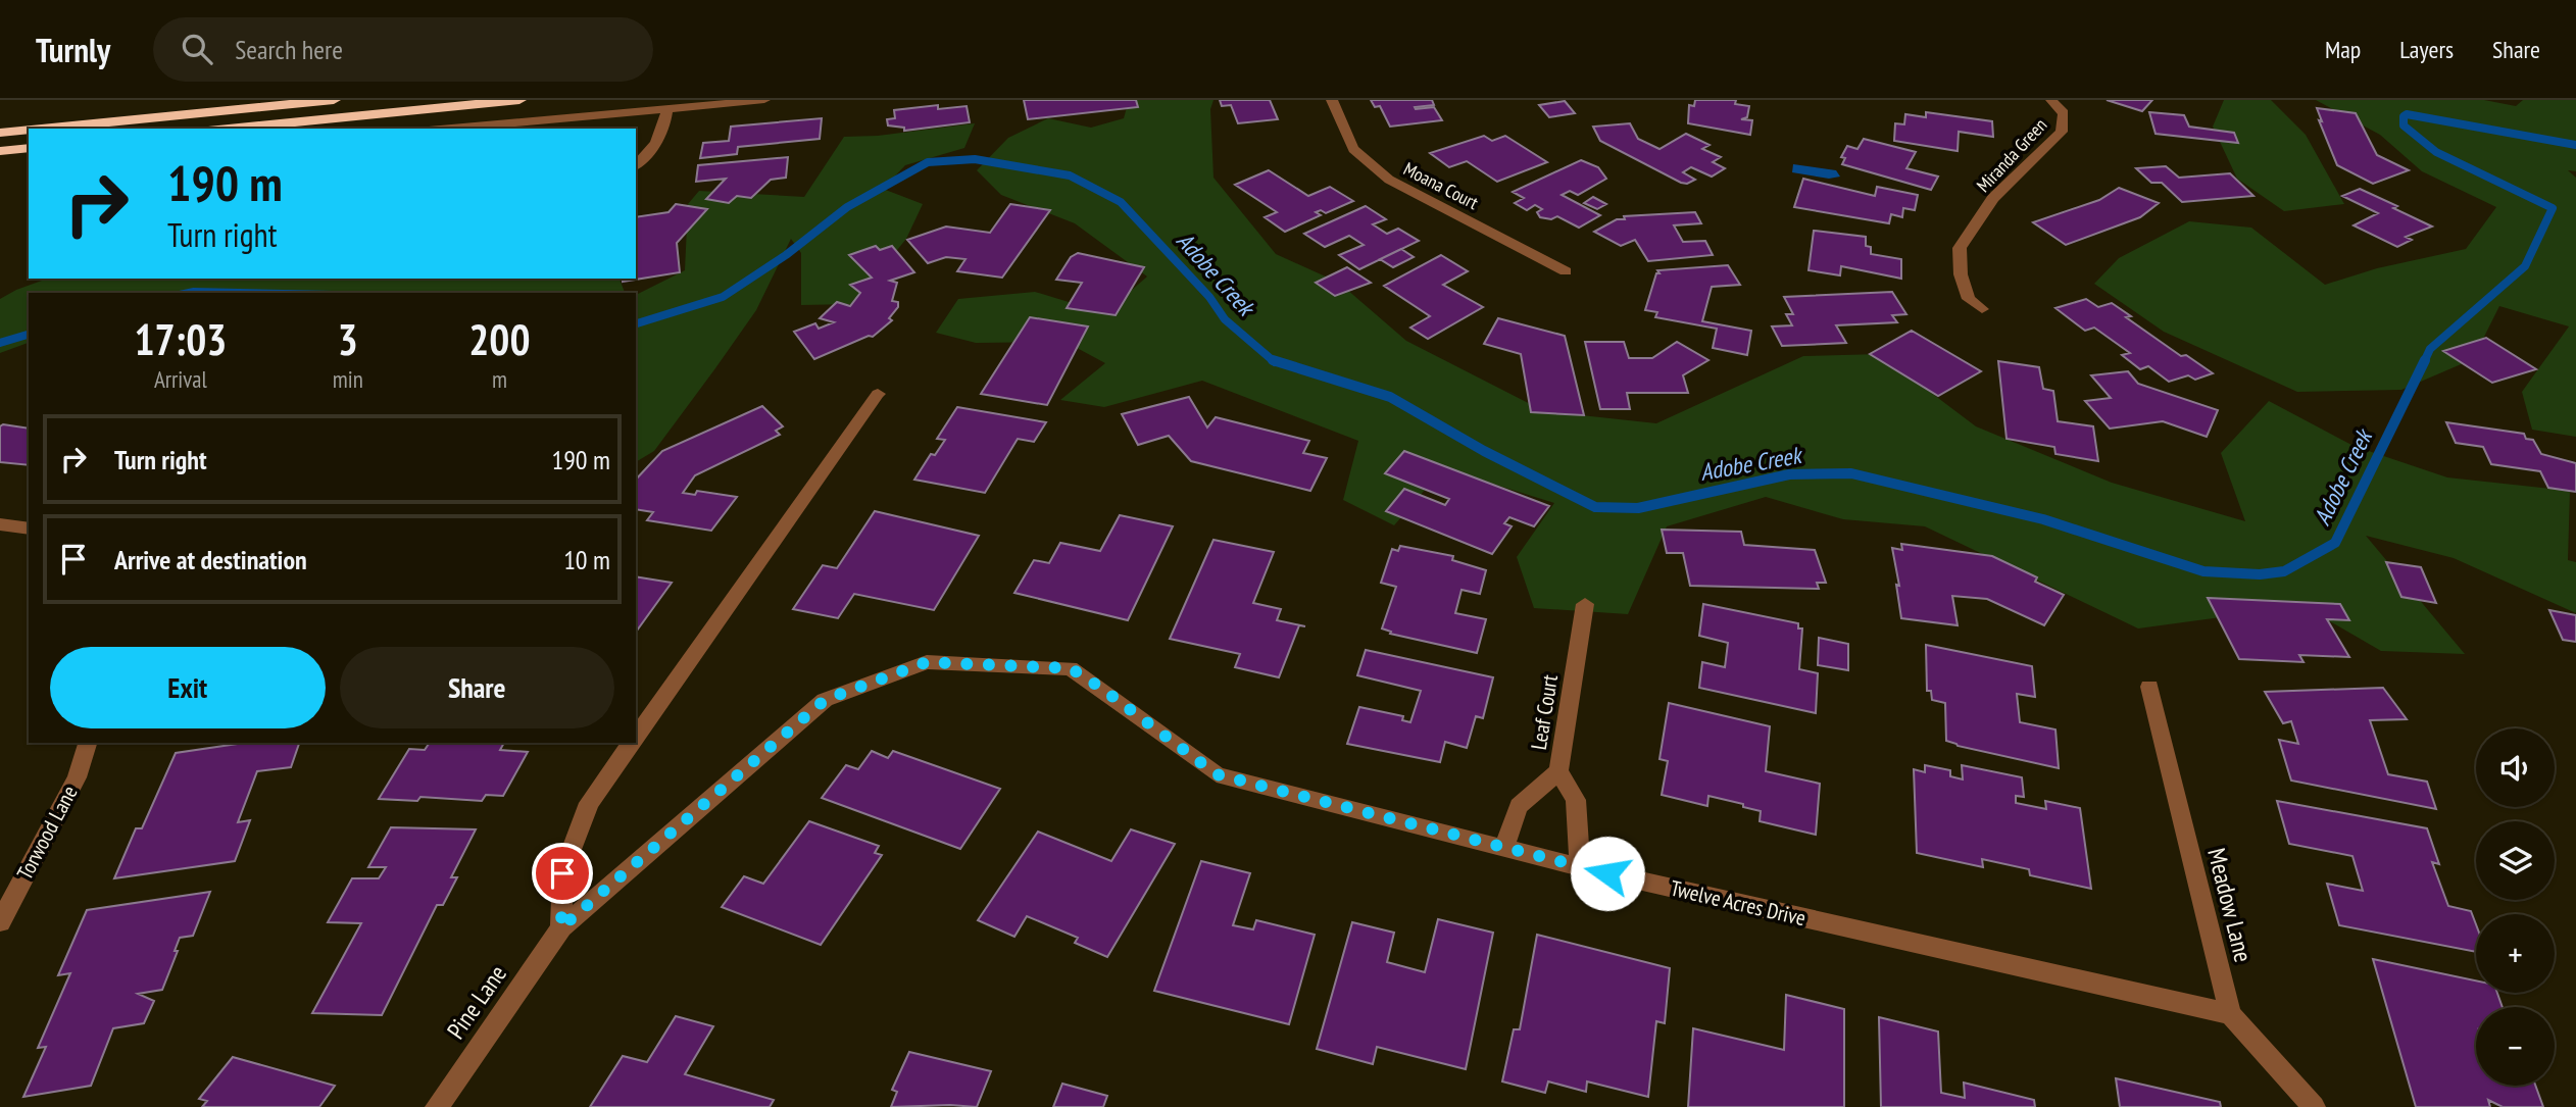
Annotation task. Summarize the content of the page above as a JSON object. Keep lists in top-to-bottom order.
{
  "streets": {
    "street": [
      "Miranda Green",
      "Moana Court",
      "Leaf Court",
      "Torwood Lane",
      "Twelve Acres Drive",
      "Meadow Lane",
      "Pine Lane"
    ]
  },
  "crossings": [
    ["Leaf Court", "Twelve Acres Drive"],
    ["Twelve Acres Drive", "Meadow Lane"],
    ["Twelve Acres Drive", "Pine Lane"]
  ],
  "water": ["Adobe Creek"],
  "page": {
    "header": "Turnly",
    "search": "Search here",
    "nav": ["Map", "Layers", "Share"],
    "turn": ["190 m", "Turn right"],
    "eta": [
      "17:03",
      "Arrival",
      "3",
      "min",
      "200",
      "m"
    ],
    "list": [
      {
        "name": "Turn right",
        "value": "190 m"
      },
      {
        "name": "Arrive at destination",
        "value": "10 m"
      }
    ],
    "buttons": ["Exit", "Share"],
    "map_buttons": ["+", "−"]
  }
}
